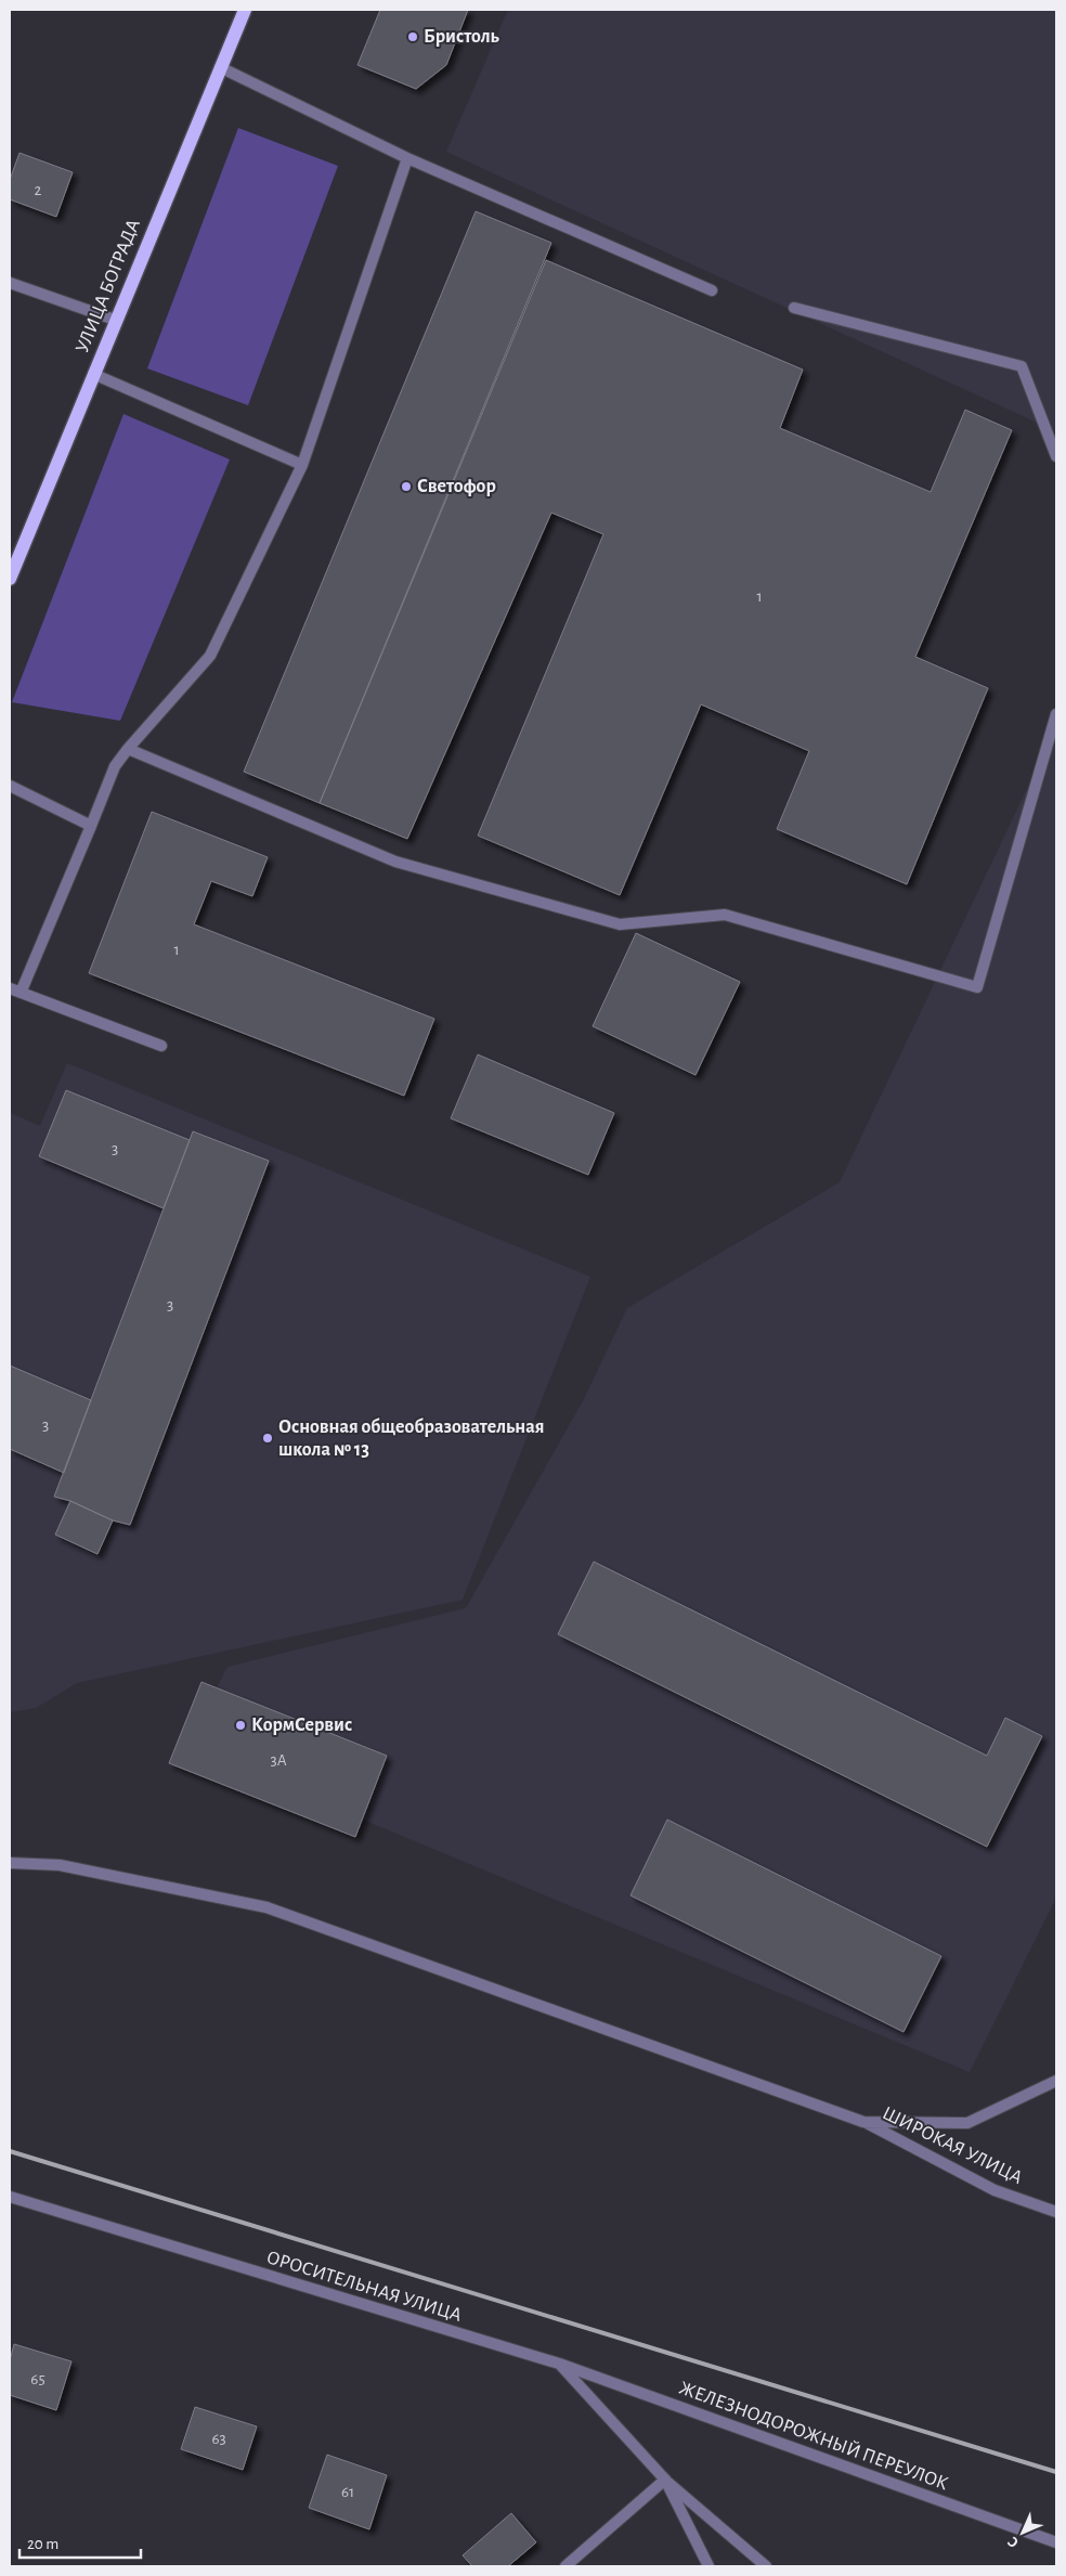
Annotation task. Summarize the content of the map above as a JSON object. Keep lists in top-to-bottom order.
{
  "streets": {
    "main road": ["УЛИЦА БОГРАДА"],
    "street": ["ШИРОКАЯ УЛИЦА", "ОРОСИТЕЛЬНАЯ УЛИЦА", "ЖЕЛЕЗНОДОРОЖНЫЙ ПЕРЕУЛОК"]
  },
  "crossings": [
    ["ОРОСИТЕЛЬНАЯ УЛИЦА", "ЖЕЛЕЗНОДОРОЖНЫЙ ПЕРЕУЛОК"]
  ],
  "places": [
    "Бристоль",
    "Светофор",
    "Основная общеобразовательная школа № 13",
    "КормСервис"
  ],
  "house_numbers": [
    "2",
    "1",
    "1",
    "3",
    "3",
    "3",
    "3А",
    "65",
    "63",
    "61"
  ],
  "scale_bar": "20 m",
  "north": "bottom left"
}
